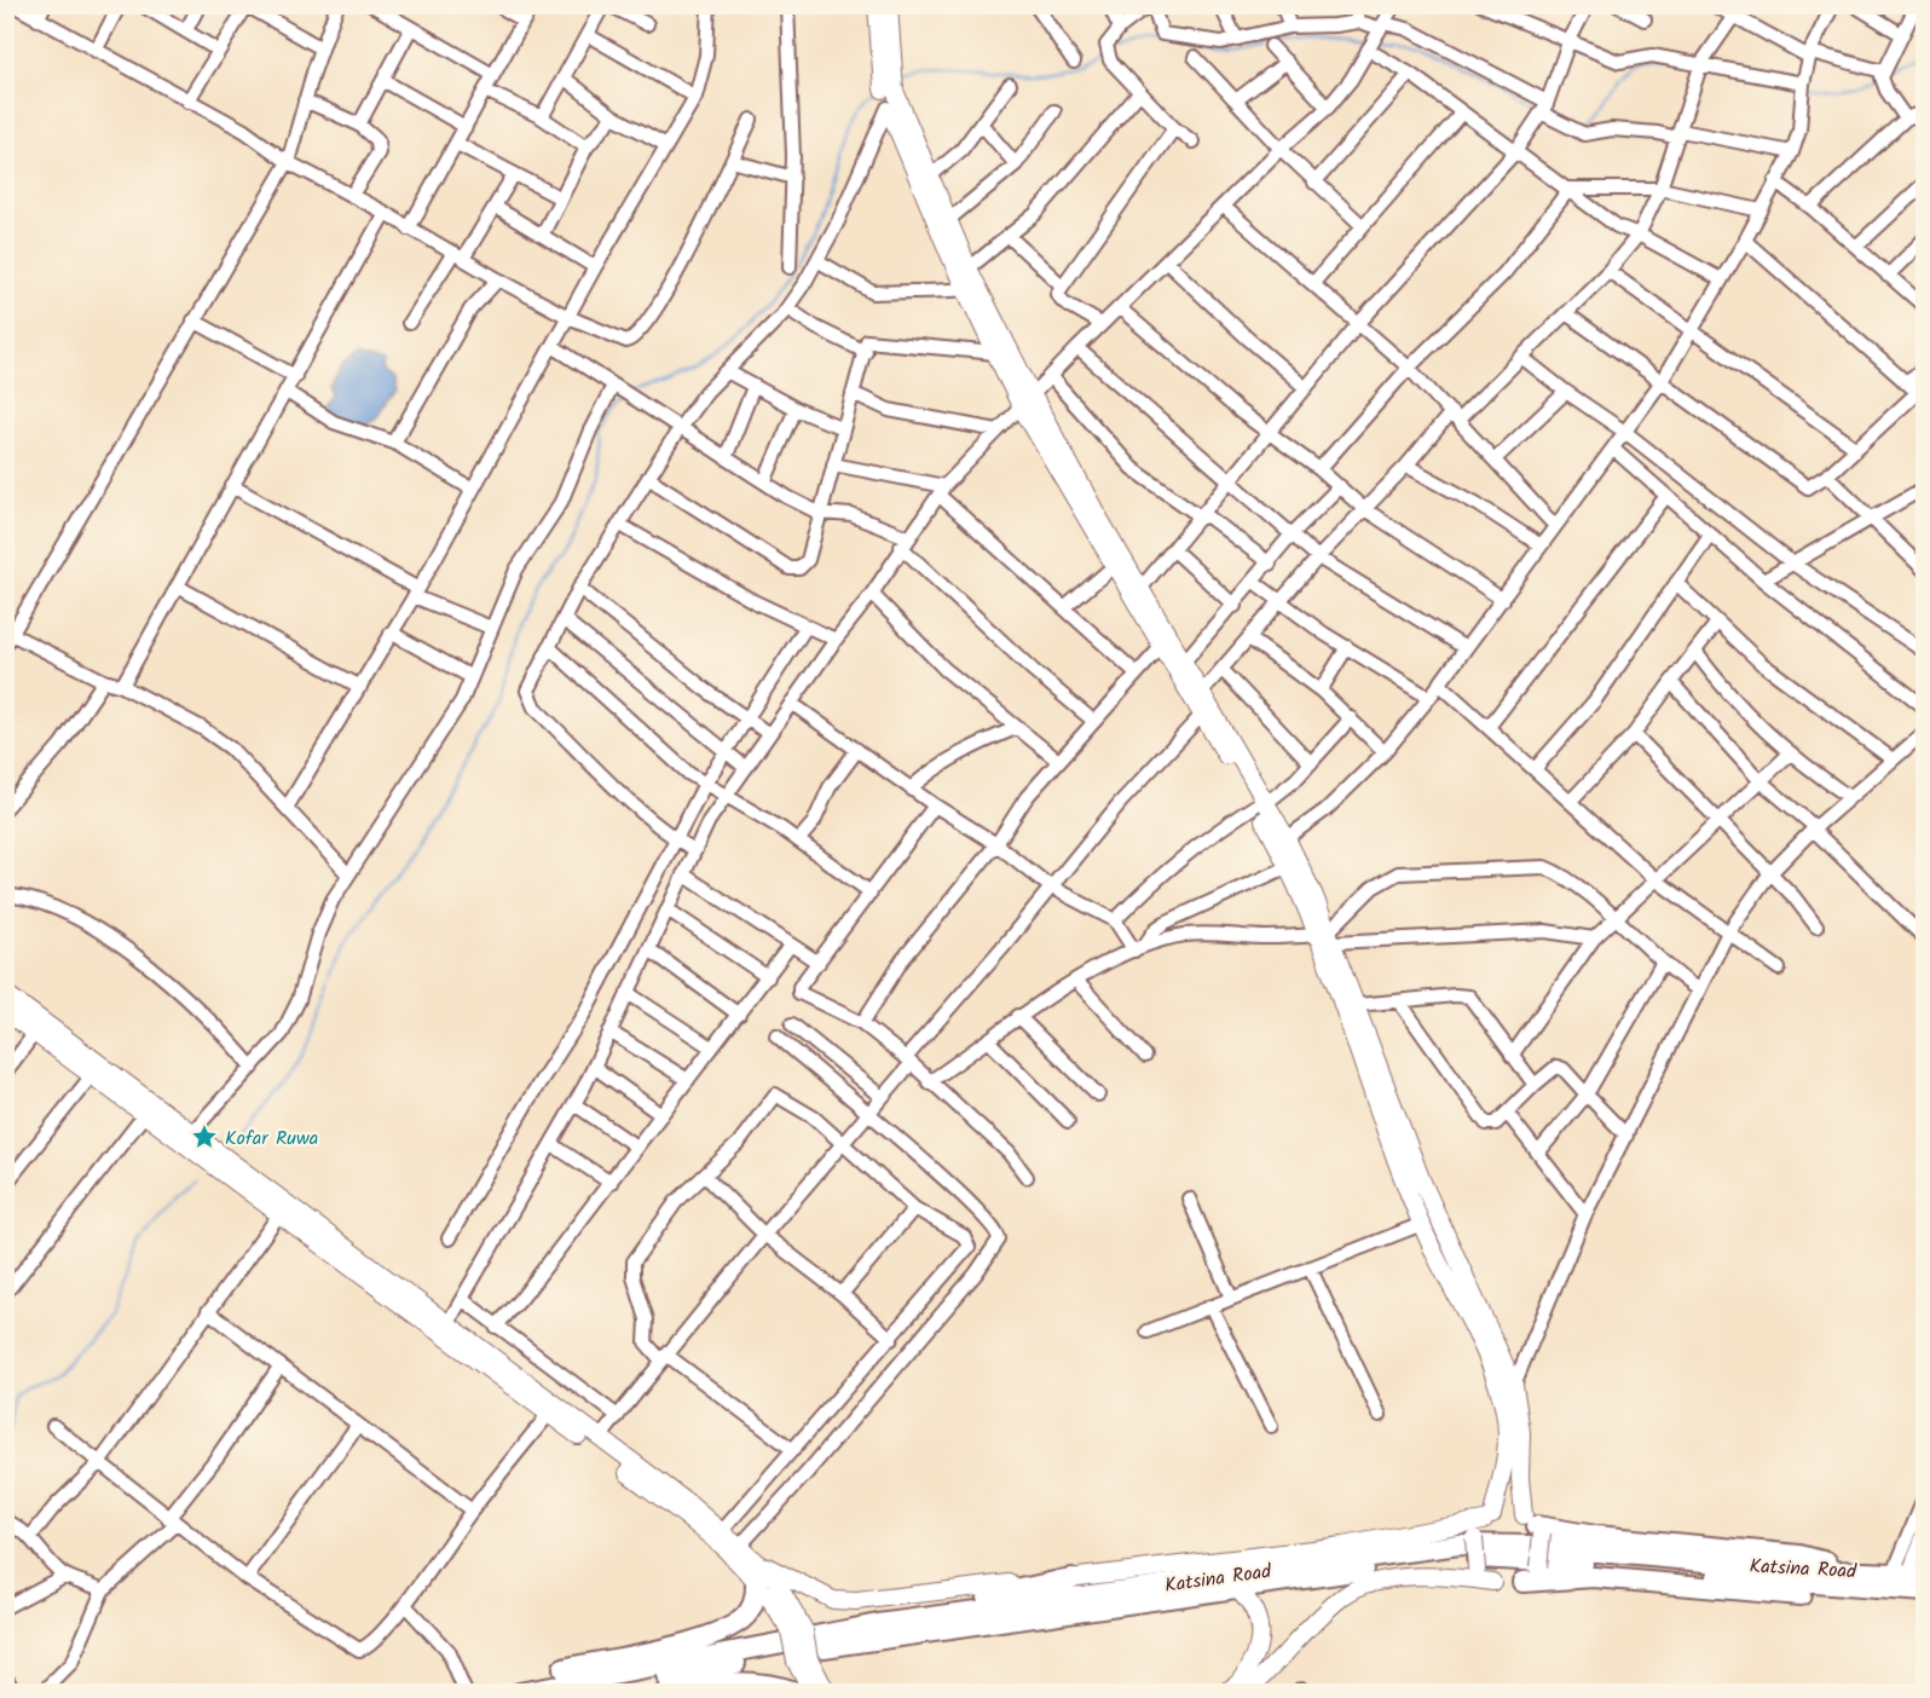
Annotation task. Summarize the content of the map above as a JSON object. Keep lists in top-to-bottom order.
{
  "streets": {
    "highway": ["Katsina Road"]
  },
  "places": {
    "place": ["Kofar Ruwa"]
  }
}
